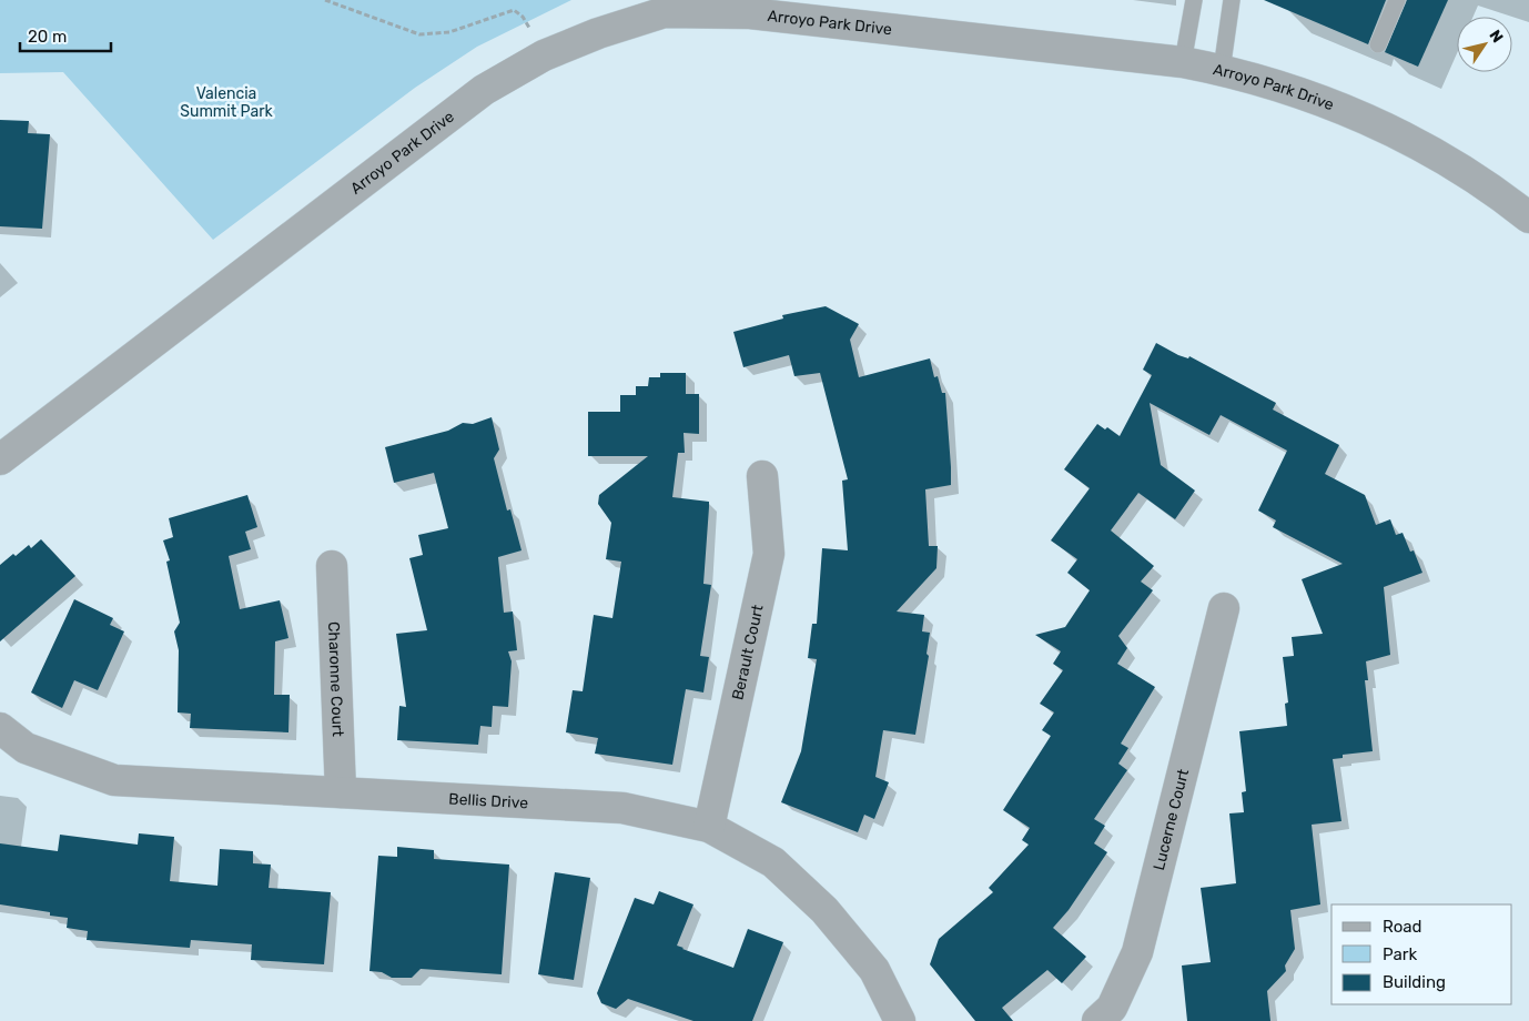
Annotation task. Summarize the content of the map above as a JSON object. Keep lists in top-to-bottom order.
{
  "streets": {
    "street": [
      "Arroyo Park Drive",
      "Berault Court",
      "Charonne Court",
      "Bellis Drive",
      "Lucerne Court"
    ]
  },
  "crossings": [
    ["Berault Court", "Bellis Drive"],
    ["Charonne Court", "Bellis Drive"]
  ],
  "parks": ["Valencia Summit Park"],
  "legend": ["Road", "Park", "Building"],
  "scale_bar": "20 m",
  "north": "top right"
}
